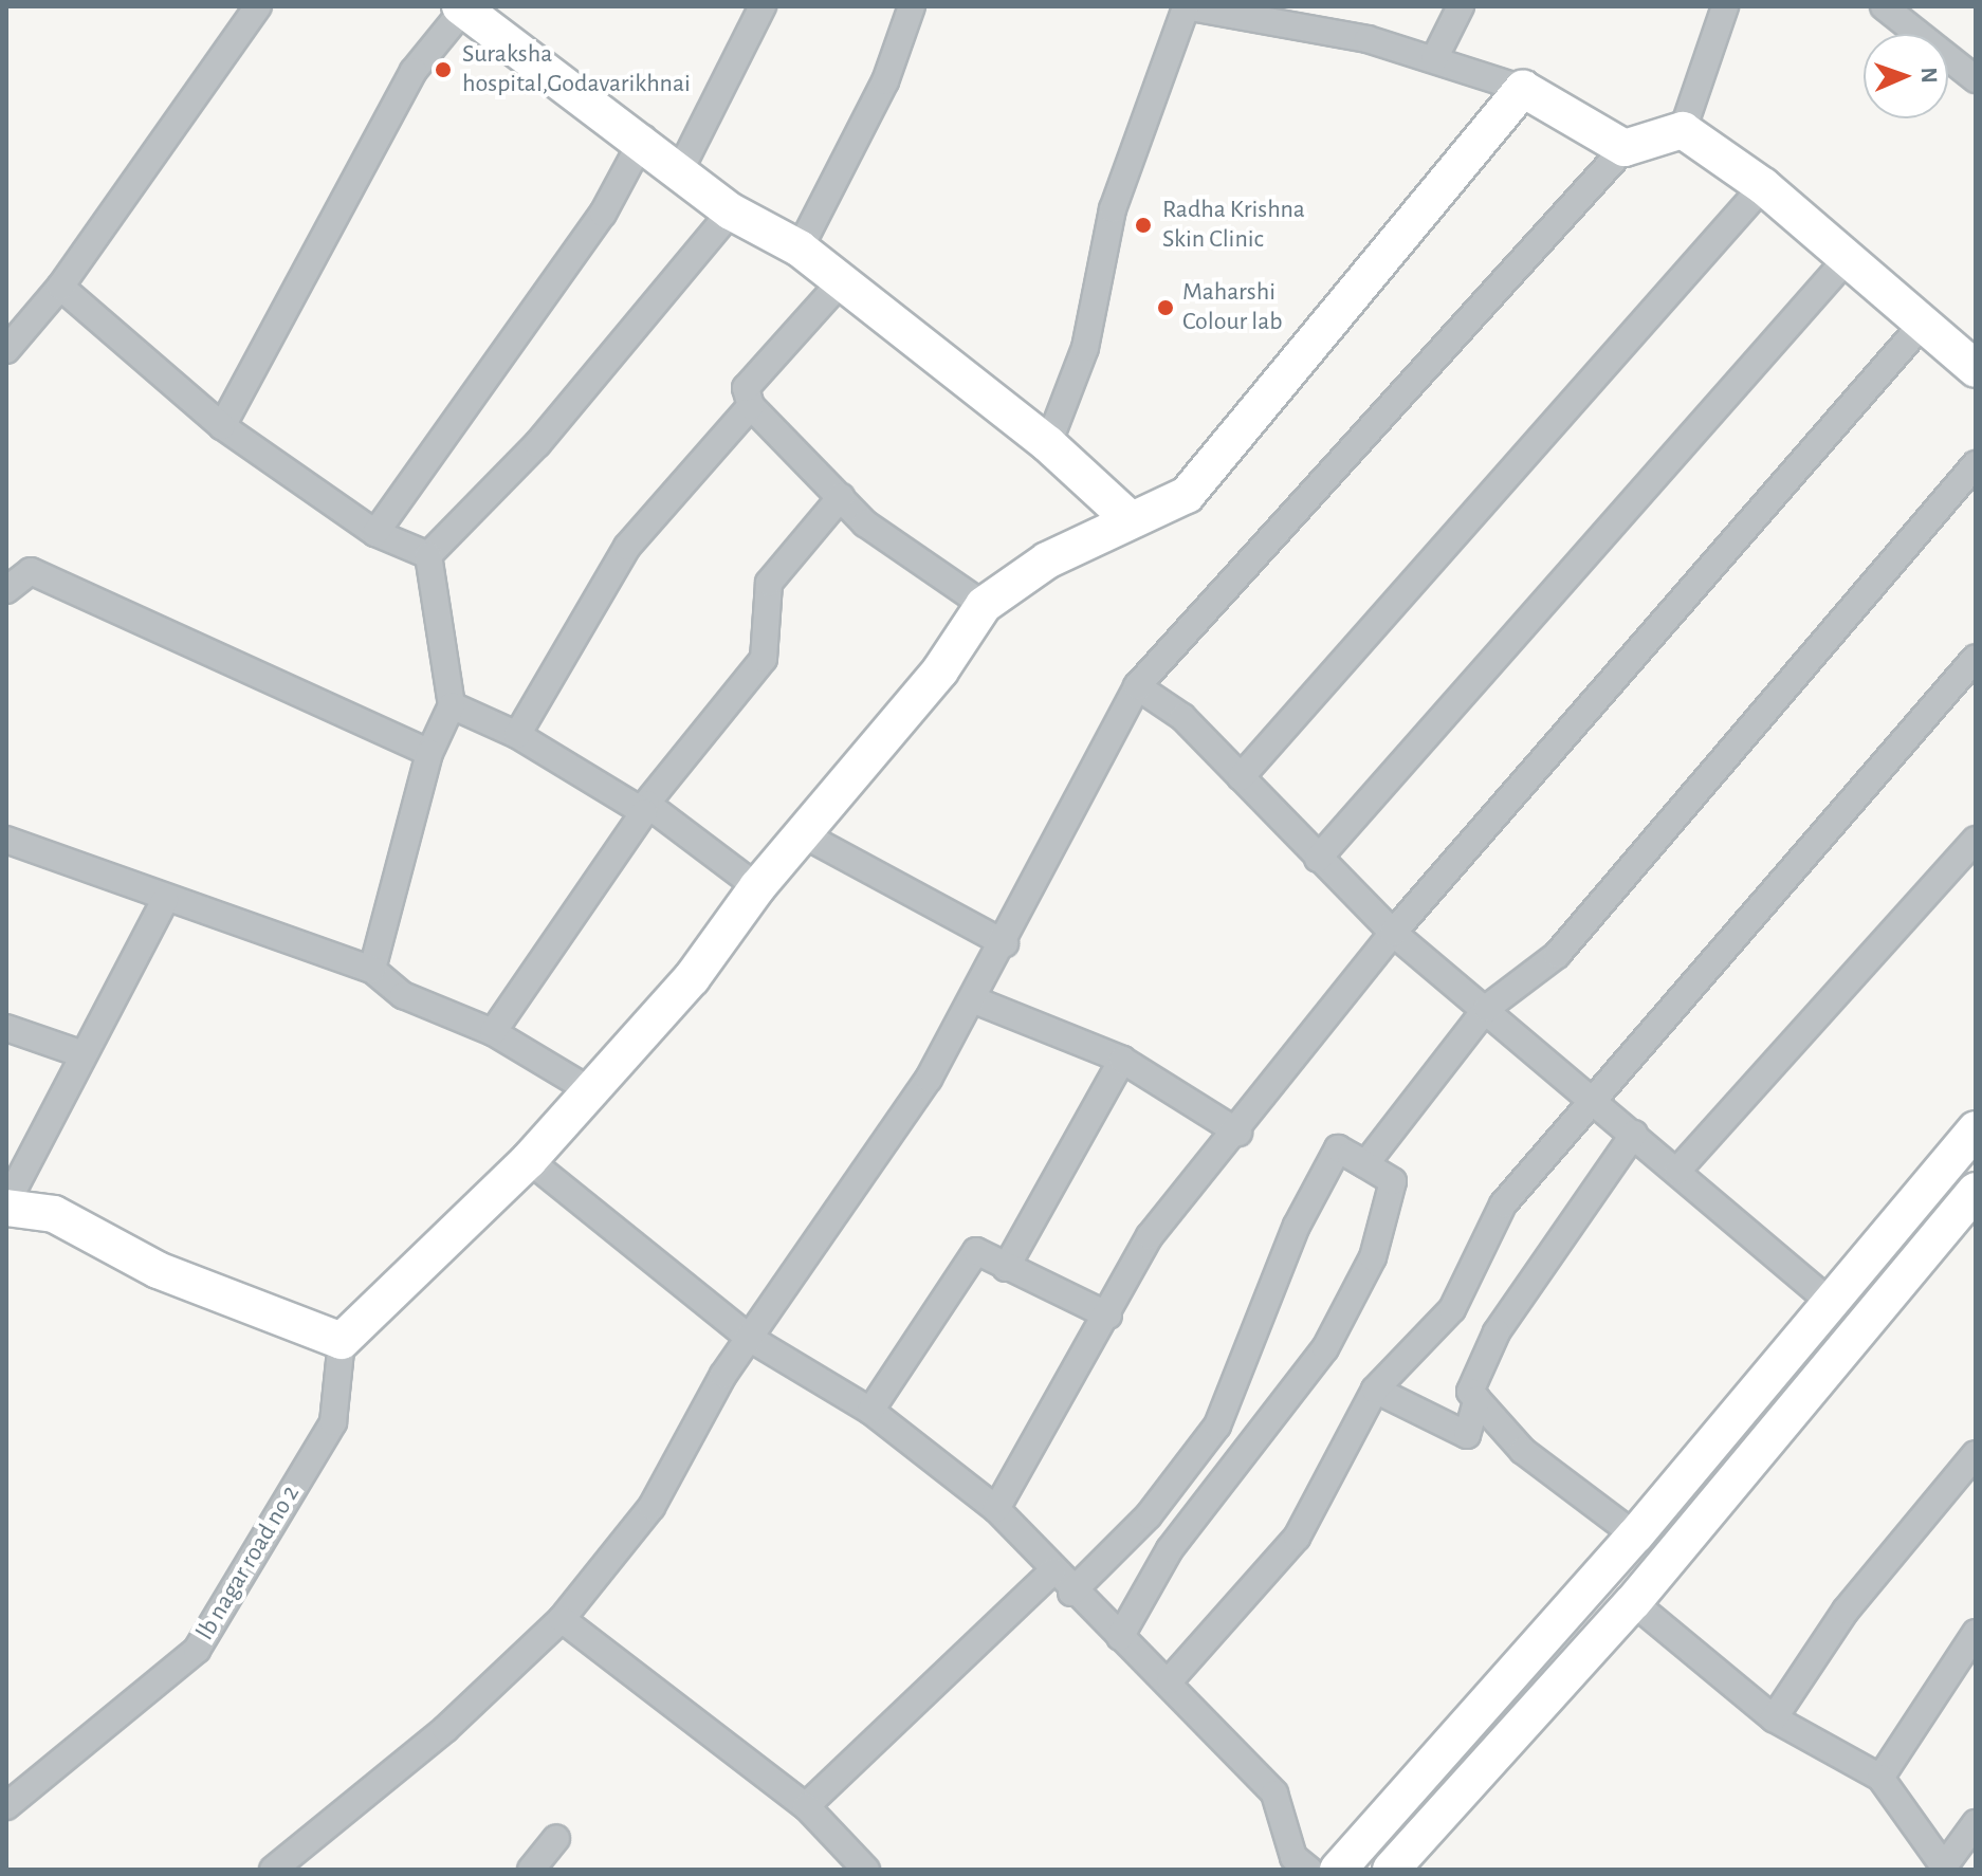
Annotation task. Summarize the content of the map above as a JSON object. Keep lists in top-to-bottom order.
{
  "streets": {
    "street": ["lb nagar road no 2"]
  },
  "places": ["Suraksha hospital,Godavarikhnai", "Radha Krishna Skin Clinic", "Maharshi Colour lab"],
  "north": "right"
}
